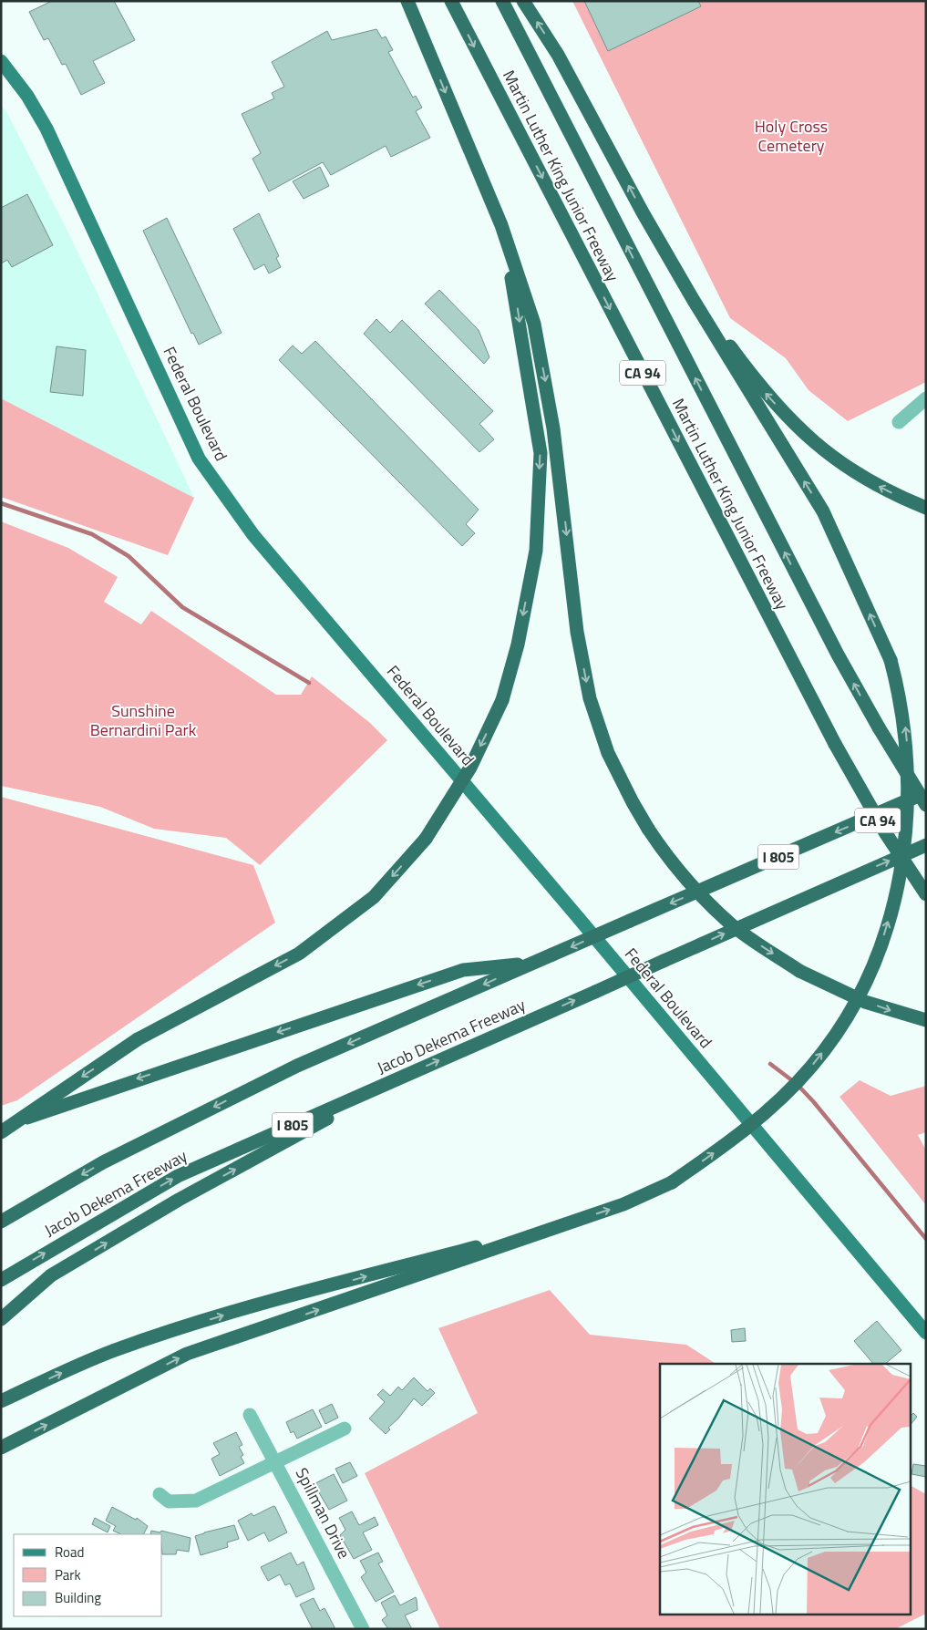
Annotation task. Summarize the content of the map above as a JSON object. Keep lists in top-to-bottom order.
{
  "streets": {
    "highway": [
      "Martin Luther King Junior Freeway",
      "CA 94",
      "I 805",
      "Jacob Dekema Freeway"
    ],
    "main road": ["Federal Boulevard"],
    "street": ["Spillman Drive"]
  },
  "parks": ["Holy Cross Cemetery", "Sunshine Bernardini Park"],
  "legend": ["Road", "Park", "Building"]
}
